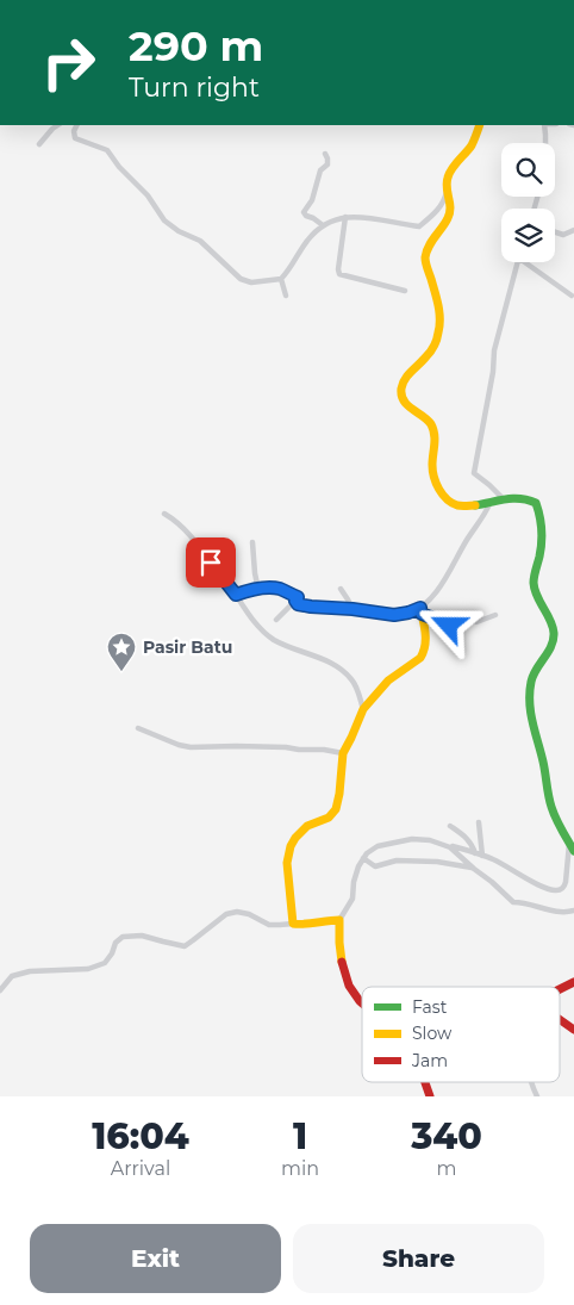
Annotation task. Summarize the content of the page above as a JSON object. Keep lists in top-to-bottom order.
{
  "places": {
    "place": ["Pasir Batu"]
  },
  "legend": ["Fast", "Slow", "Jam"],
  "page": {
    "turn": ["290 m", "Turn right"],
    "eta": [
      "16:04",
      "Arrival",
      "1",
      "min",
      "340",
      "m"
    ],
    "buttons": ["Exit", "Share"]
  }
}
